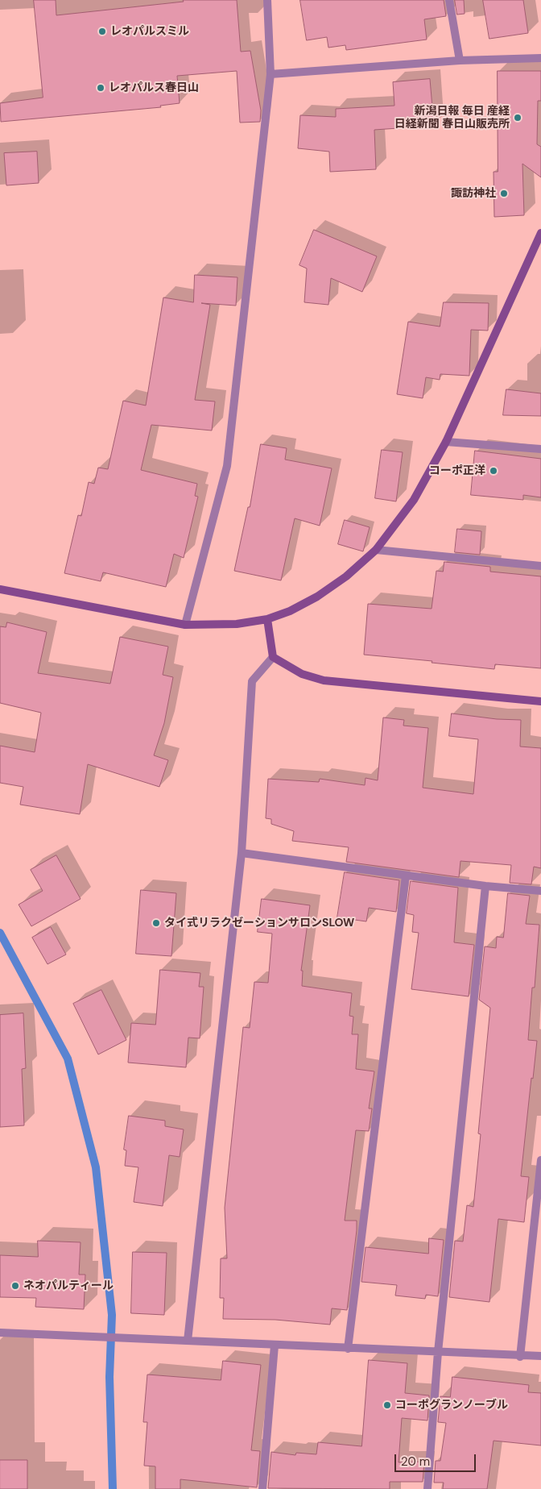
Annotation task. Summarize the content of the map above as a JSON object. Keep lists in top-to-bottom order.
{
  "places": [
    "レオパルスミル",
    "レオパルス春日山",
    "新潟日報 毎日 産経 日経新聞 春日山販売所",
    "諏訪神社",
    "コーポ正洋",
    "タイ式リラクゼーションサロンSLOW",
    "ネオパルティール",
    "コーポグランノーブル"
  ],
  "scale_bar": "20 m"
}
